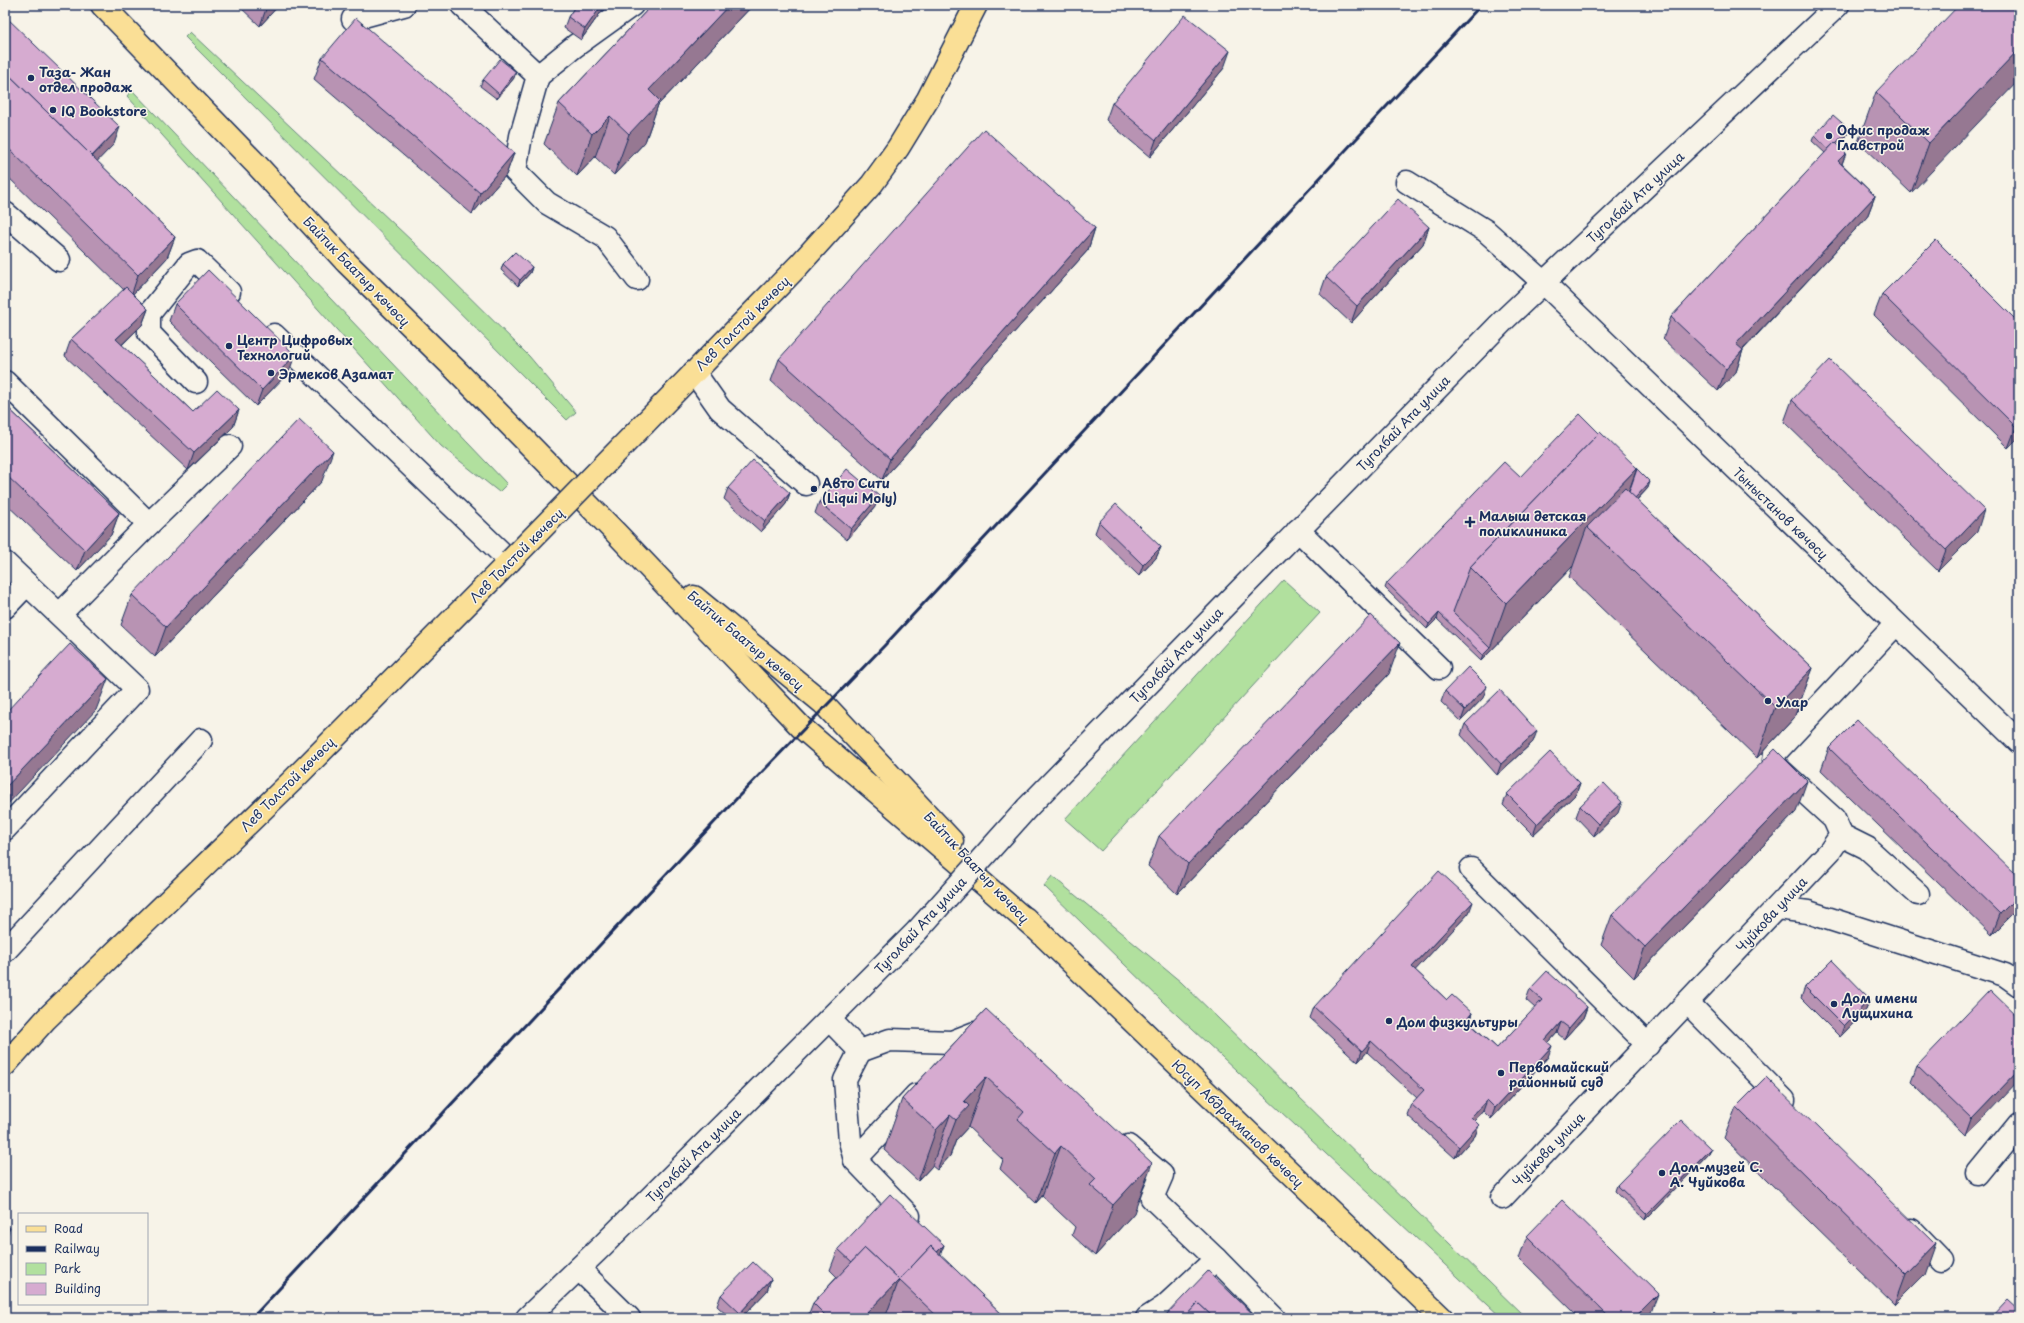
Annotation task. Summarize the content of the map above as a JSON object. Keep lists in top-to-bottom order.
{
  "streets": {
    "main road": ["Байтик Баатыр көчөсү", "Лев Толстой көчөсү", "Юсуп Абдрахманов көчөсү"],
    "street": ["Туголбай Ата улица", "Тыныстанов көчөсү", "Чуйкова улица"]
  },
  "crossings": [
    ["Туголбай Ата улица", "Тыныстанов көчөсү"],
    ["Байтик Баатыр көчөсү", "Юсуп Абдрахманов көчөсү"]
  ],
  "places": {
    "other": [
      "Таза- Жан отдел продаж",
      "IQ Bookstore",
      "Офис продаж Главстрой",
      "Центр Цифровых Технологий",
      "Эрмеков Азамат",
      "Авто Сити (Liqui Moly)",
      "Улар",
      "Дом имени Лущихина",
      "Дом физкультуры",
      "Первомайский районный суд",
      "Дом-музей С. А. Чуйкова"
    ],
    "health": ["Малыш детская поликлиника"]
  },
  "legend": [
    "Road",
    "Railway",
    "Park",
    "Building"
  ]
}
